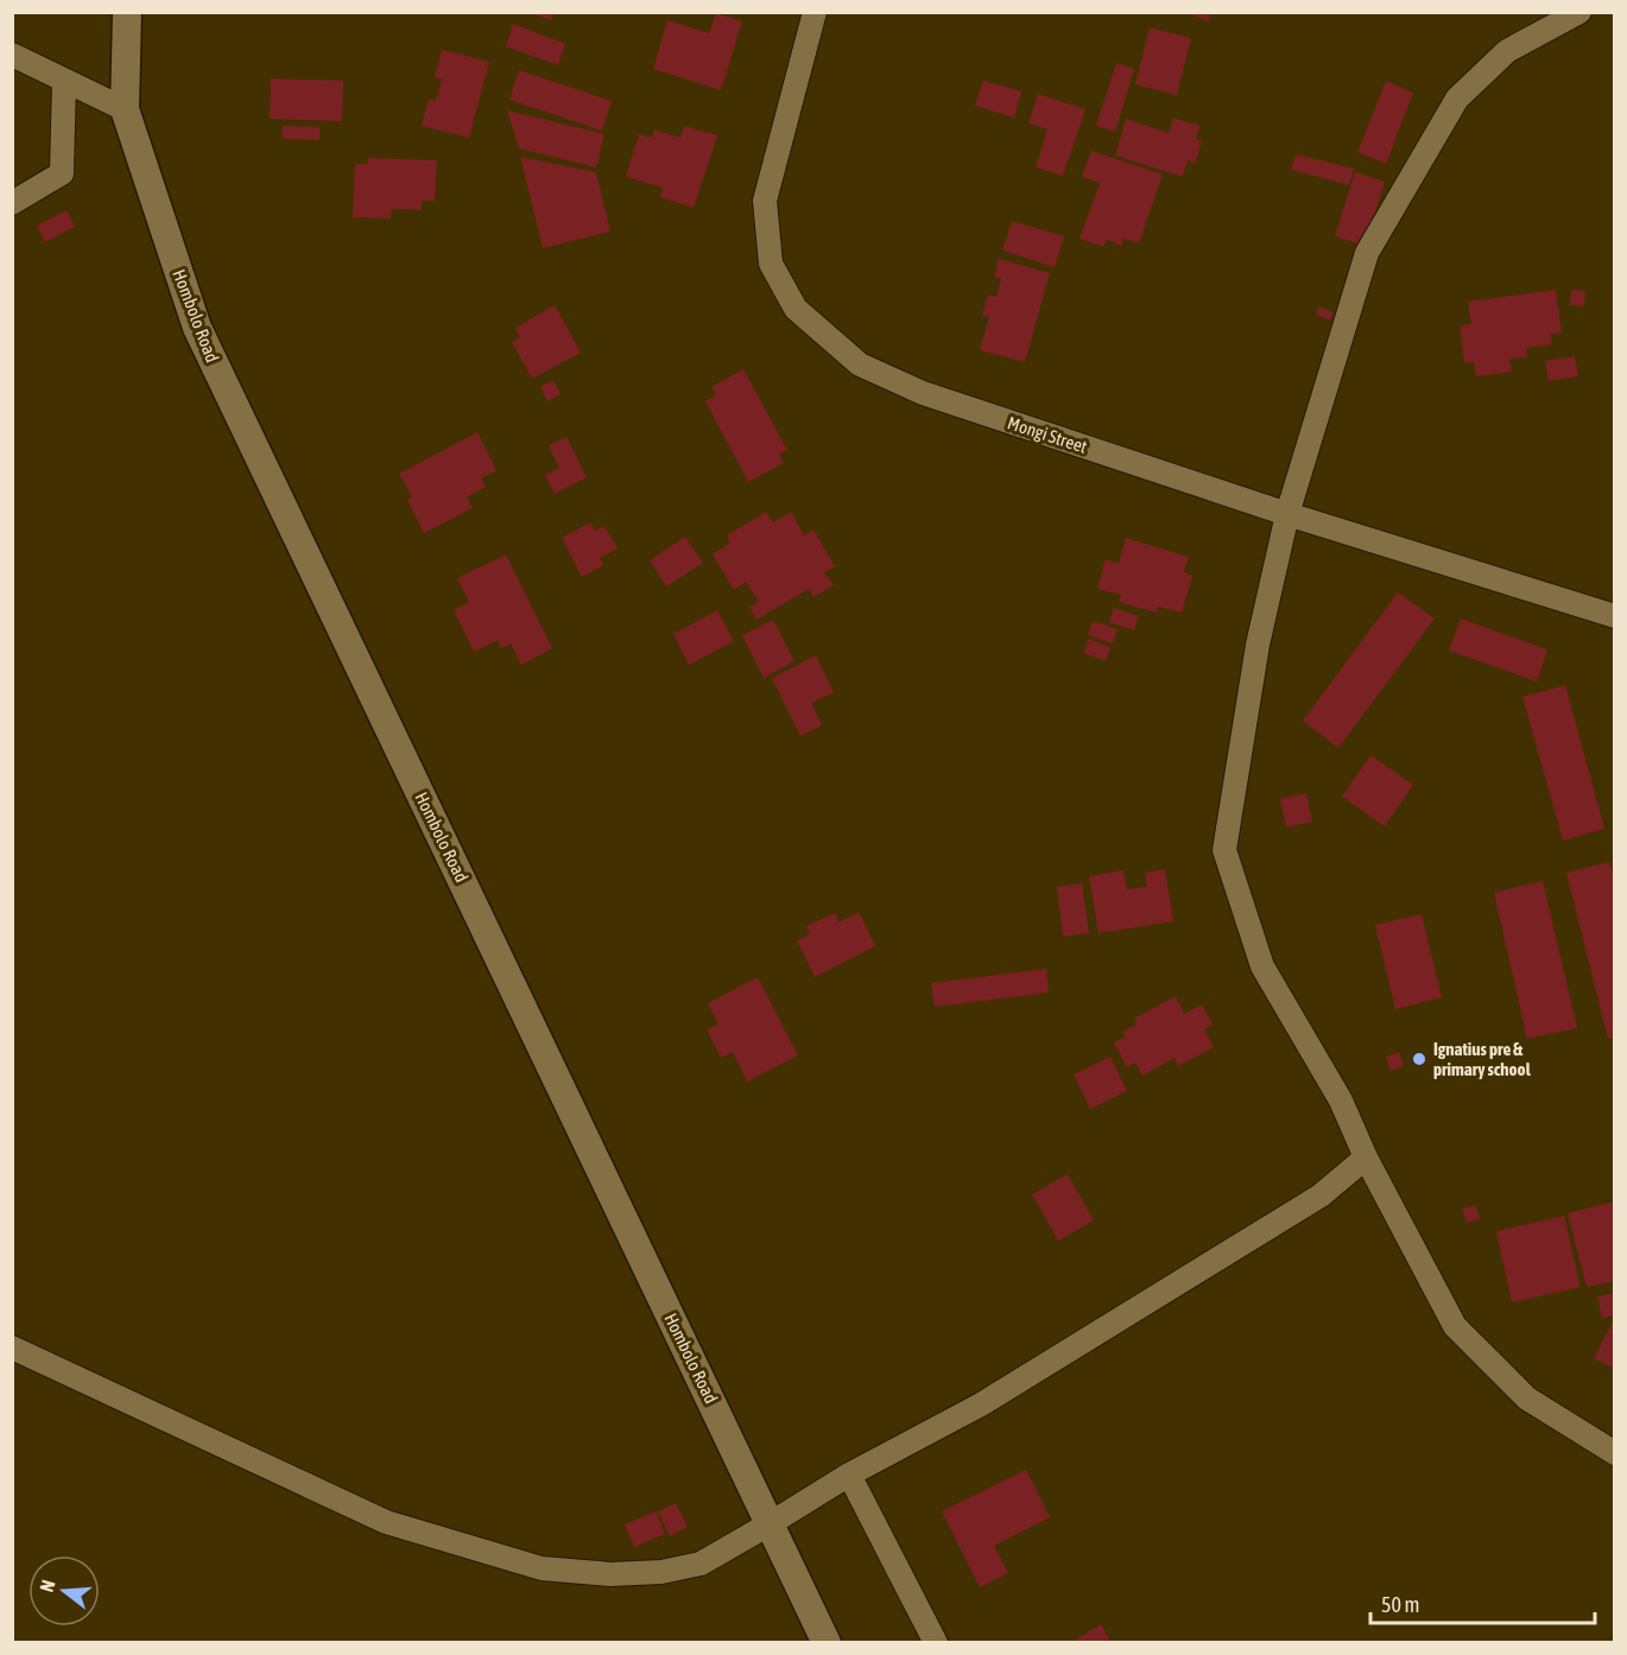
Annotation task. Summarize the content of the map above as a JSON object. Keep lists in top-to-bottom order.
{
  "streets": {
    "street": ["Hombolo Road", "Mongi Street"]
  },
  "places": ["Ignatius pre & primary school"],
  "scale_bar": "50 m",
  "north": "left"
}
